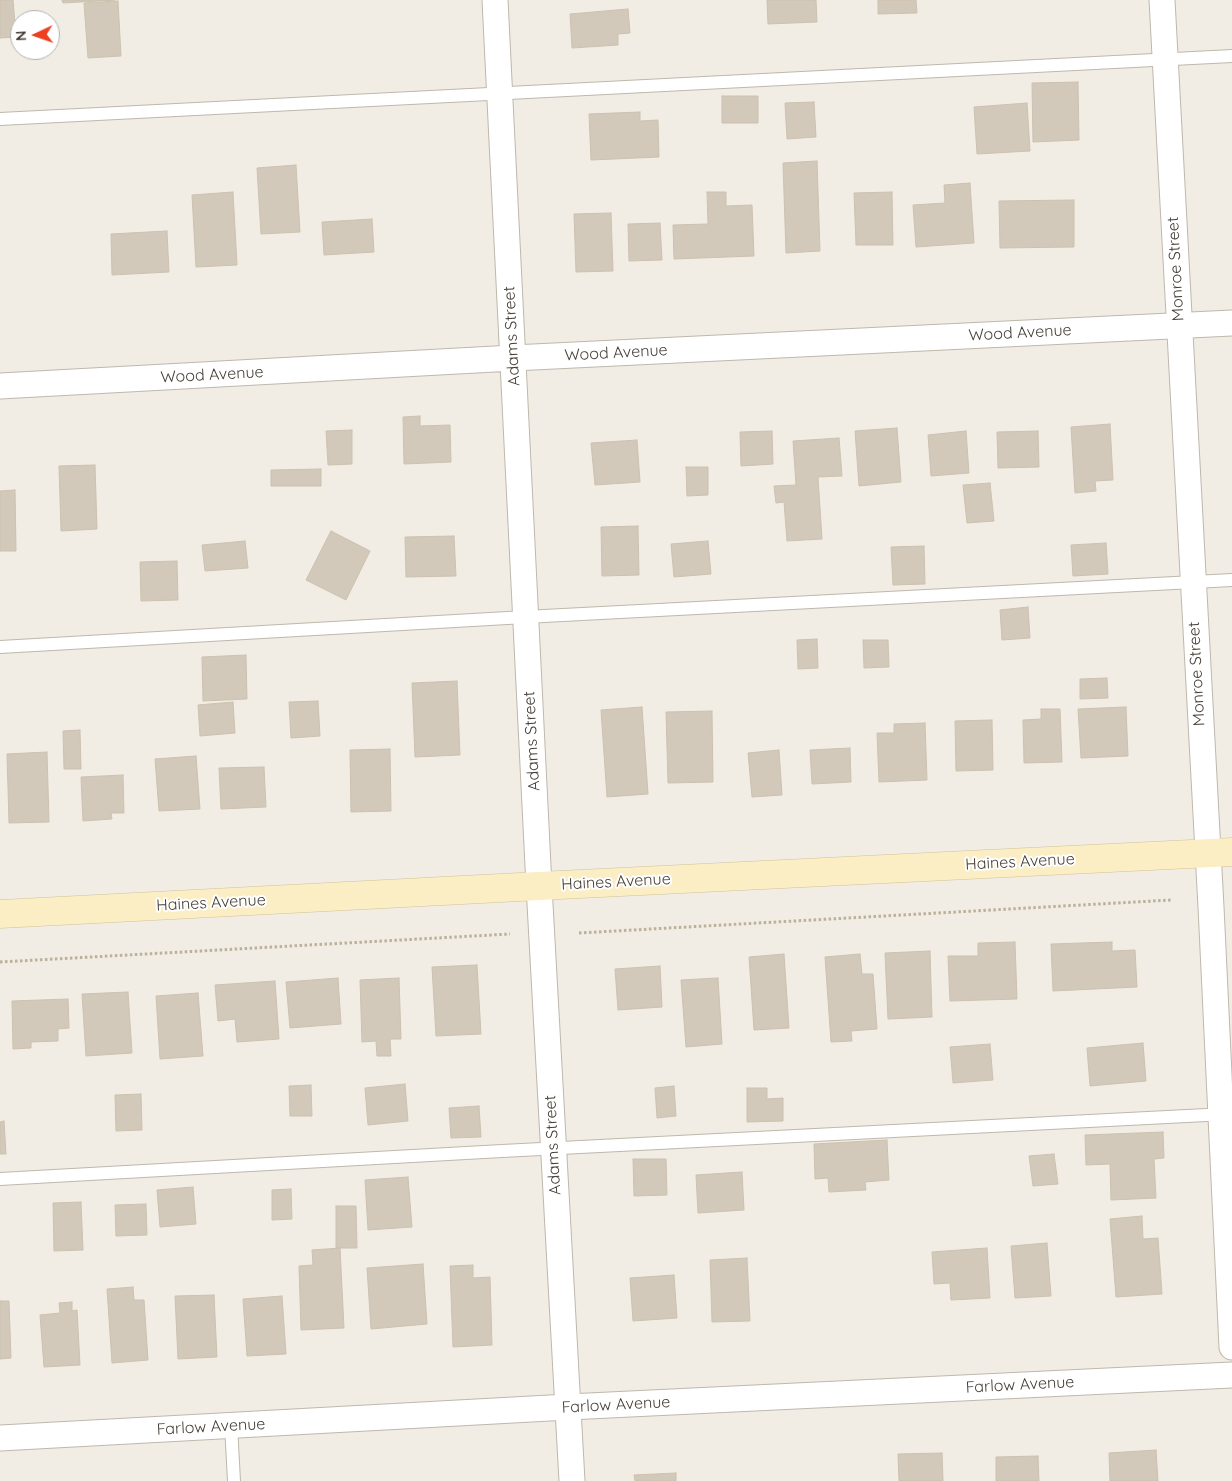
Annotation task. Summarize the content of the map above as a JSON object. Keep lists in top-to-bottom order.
{
  "streets": {
    "main road": ["Haines Avenue"],
    "street": [
      "Monroe Street",
      "Wood Avenue",
      "Adams Street",
      "Farlow Avenue"
    ]
  },
  "crossings": [
    ["Monroe Street", "Wood Avenue"],
    ["Monroe Street", "Haines Avenue"],
    ["Wood Avenue", "Adams Street"],
    ["Adams Street", "Haines Avenue"],
    ["Adams Street", "Farlow Avenue"]
  ],
  "north": "left"
}
